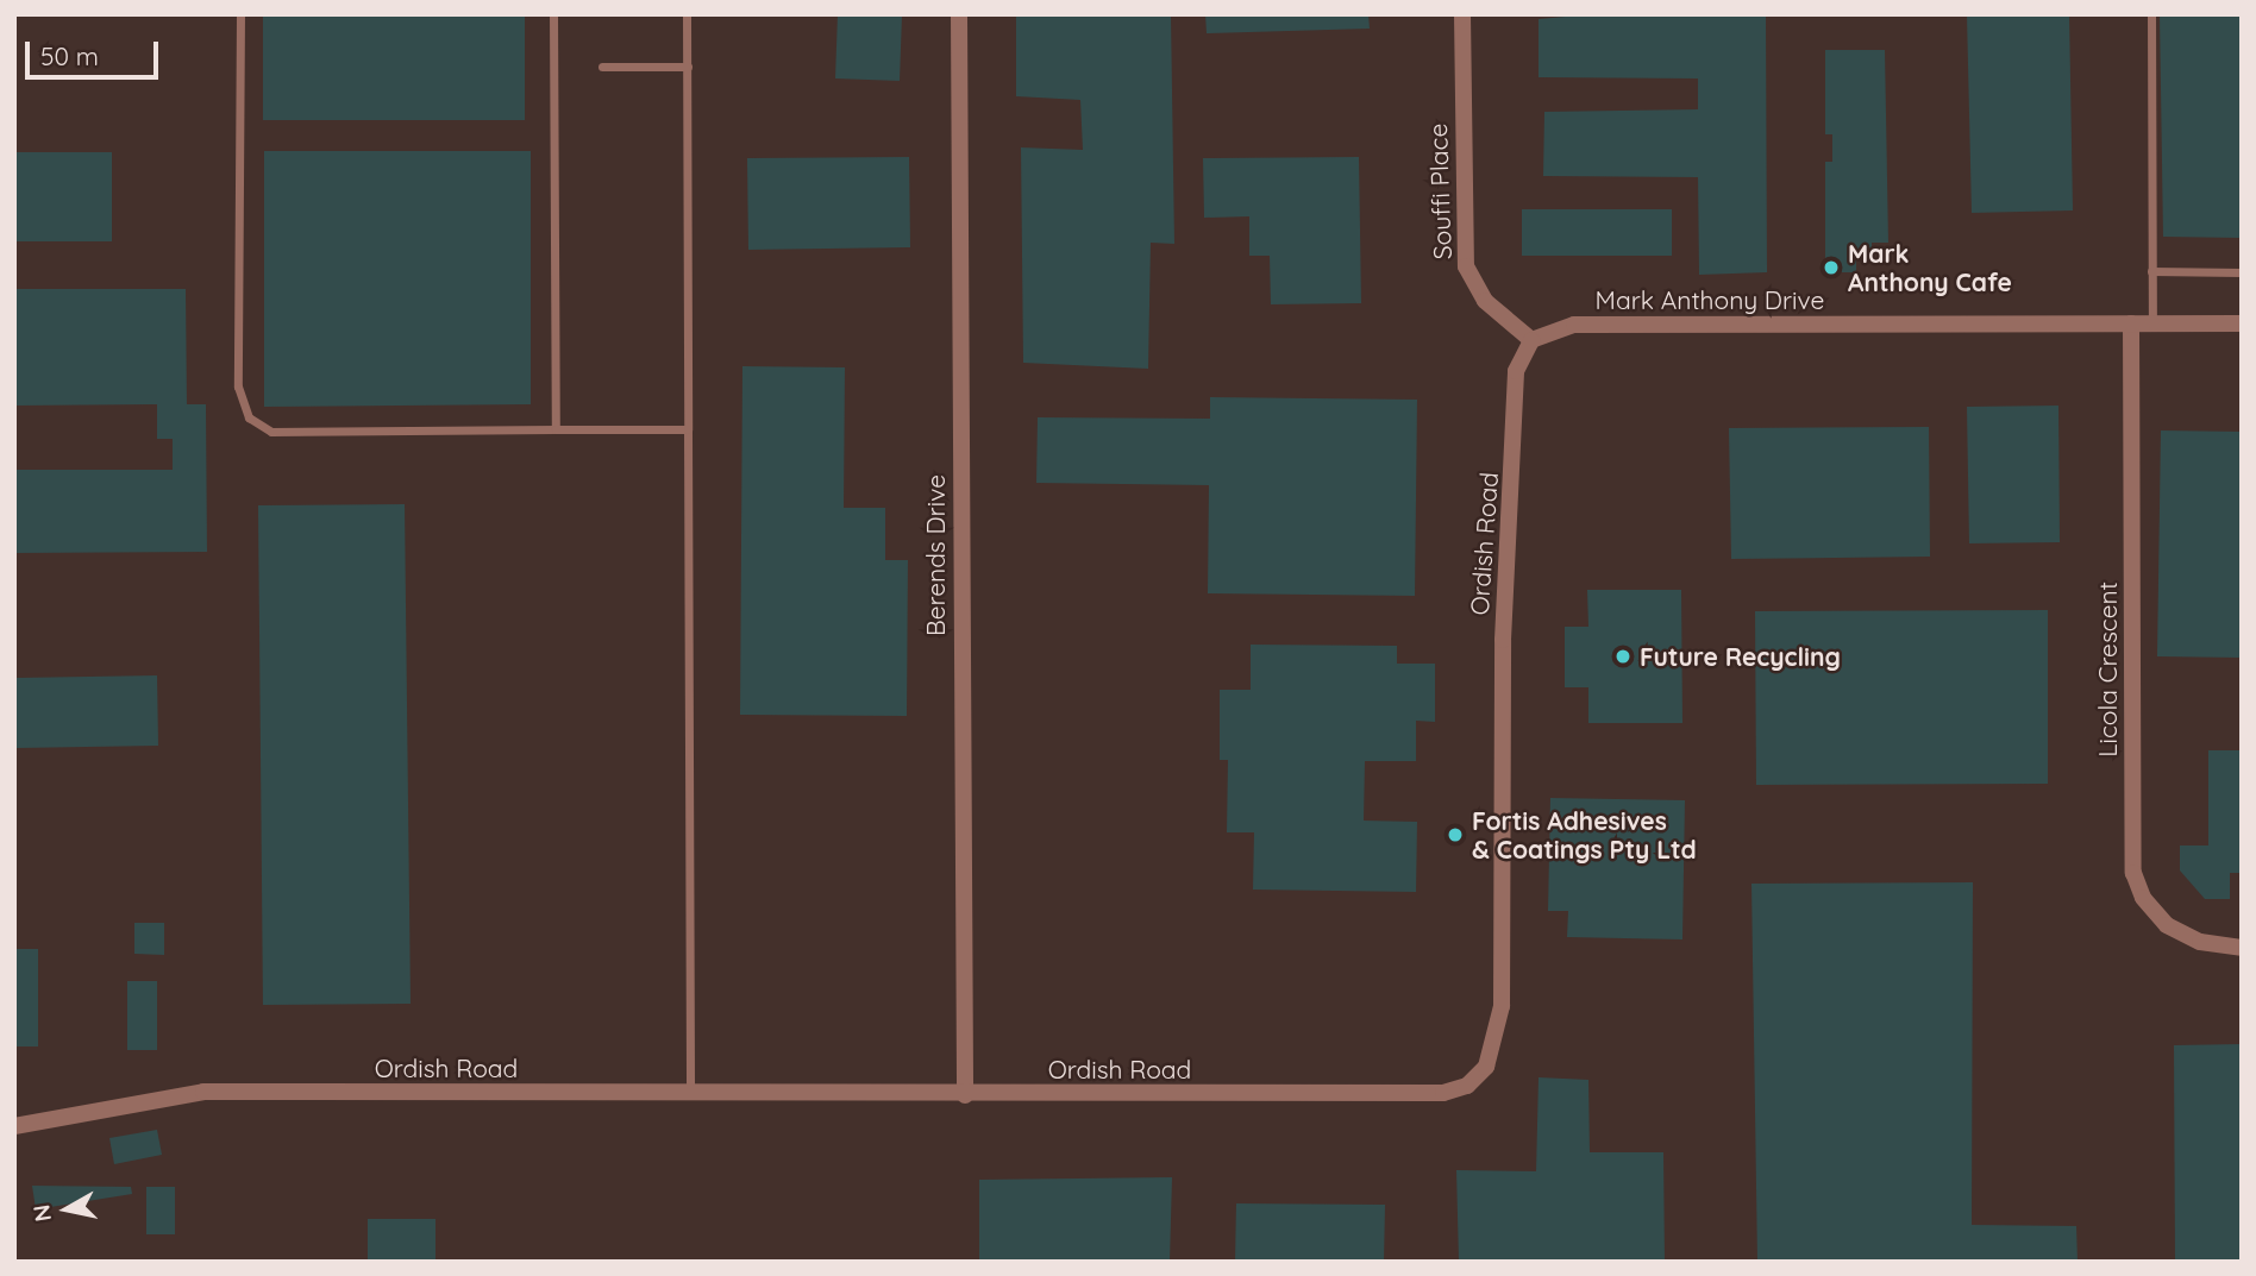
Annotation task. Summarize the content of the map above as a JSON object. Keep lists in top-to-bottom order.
{
  "streets": {
    "street": [
      "Souffi Place",
      "Mark Anthony Drive",
      "Ordish Road",
      "Berends Drive",
      "Licola Crescent"
    ]
  },
  "crossings": [
    ["Souffi Place", "Mark Anthony Drive"],
    ["Souffi Place", "Ordish Road"],
    ["Mark Anthony Drive", "Ordish Road"],
    ["Mark Anthony Drive", "Licola Crescent"],
    ["Ordish Road", "Berends Drive"]
  ],
  "places": ["Mark Anthony Cafe", "Future Recycling", "Fortis Adhesives & Coatings Pty Ltd"],
  "scale_bar": "50 m",
  "north": "left"
}
